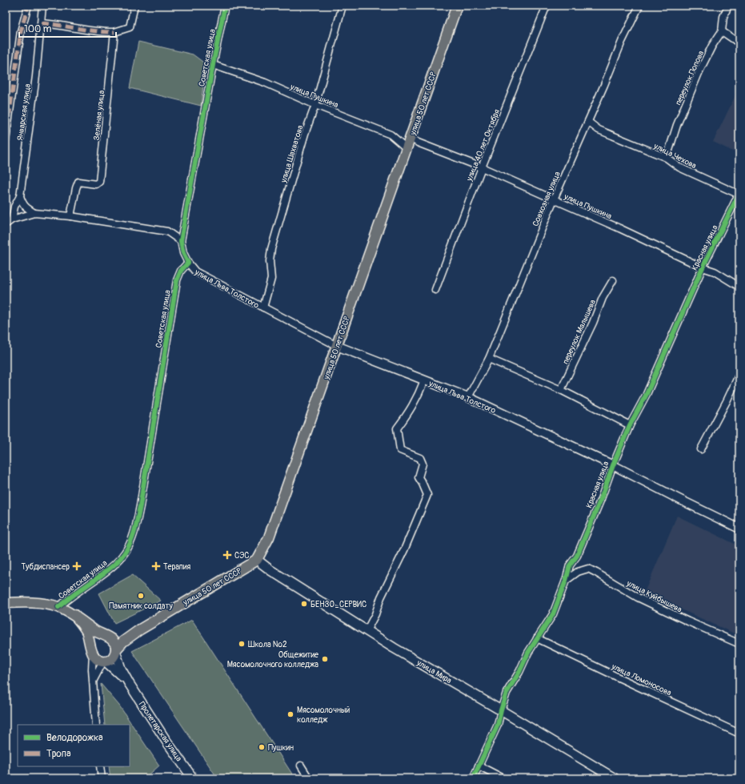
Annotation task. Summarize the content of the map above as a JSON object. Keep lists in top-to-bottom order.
{
  "streets": {
    "main road": ["улица 50 лет СССР", "улица Мира", "Пролетарская улица"],
    "street": [
      "Советская улица",
      "переулок Попова",
      "улица Пушкина",
      "Январская улица",
      "Зелёная улица",
      "улица 40 лет Октября",
      "улица Шахватова",
      "улица Чехова",
      "Совхозная улица",
      "Красная улица",
      "улица Льва Толстого",
      "переулок Малышева",
      "улица Куйбышева",
      "улица Ломоносова"
    ]
  },
  "crossings": [
    ["Советская улица", "улица Пушкина"],
    ["Советская улица", "улица Льва Толстого"],
    ["переулок Попова", "улица Чехова"],
    ["улица Пушкина", "улица 50 лет СССР"],
    ["улица Пушкина", "улица 40 лет Октября"],
    ["улица Пушкина", "улица Шахватова"],
    ["улица Пушкина", "Совхозная улица"],
    ["улица Пушкина", "Красная улица"],
    ["улица 50 лет СССР", "улица Льва Толстого"],
    ["улица 50 лет СССР", "улица Мира"],
    ["улица Шахватова", "улица Льва Толстого"],
    ["улица Чехова", "Совхозная улица"],
    ["улица Чехова", "Красная улица"],
    ["Совхозная улица", "улица Льва Толстого"],
    ["Красная улица", "улица Льва Толстого"],
    ["Красная улица", "улица Куйбышева"],
    ["Красная улица", "улица Мира"],
    ["Красная улица", "улица Ломоносова"]
  ],
  "places": {
    "health": ["СЭС", "Тубдиспансер", "Терапия"],
    "other": [
      "Памятник солдату",
      "БЕНЗО_СЕРВИС",
      "Школа №2",
      "Общежитие Мясомолочного колледжа",
      "Мясомолочный колледж",
      "Пушкин"
    ]
  },
  "legend": ["Велодорожка", "Тропа"],
  "scale_bar": "100 m"
}
